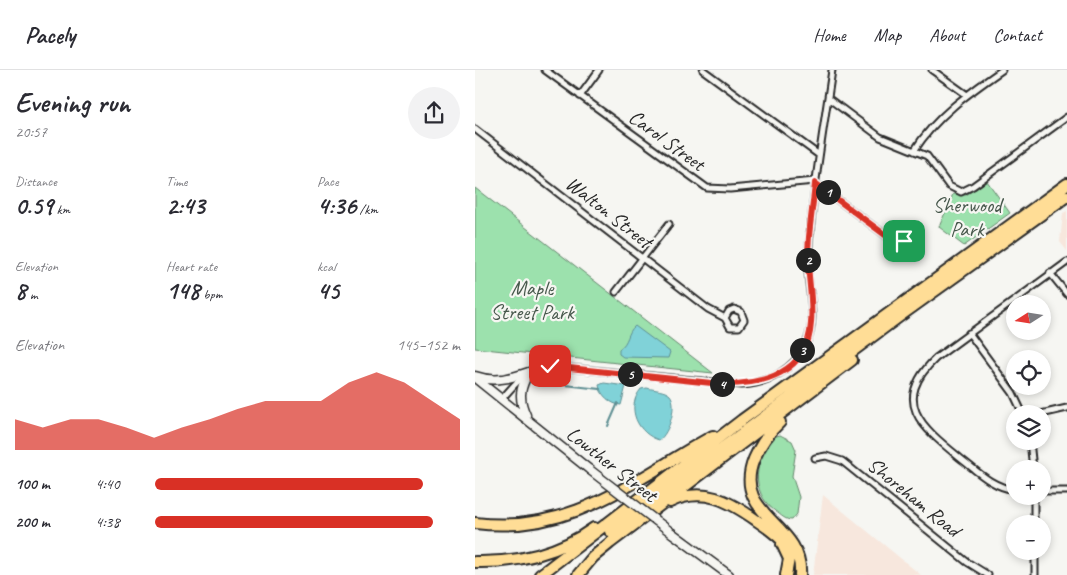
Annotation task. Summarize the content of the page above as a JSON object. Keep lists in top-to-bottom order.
{
  "streets": {
    "main road": ["Lowther Street"],
    "street": ["Carol Street", "Walton Street", "Shoreham Road"]
  },
  "parks": ["Sherwood Park", "Maple Street Park"],
  "north": "left",
  "page": {
    "header": "Pacely",
    "nav": [
      "Home",
      "Map",
      "About",
      "Contact"
    ],
    "heading": ["Evening run", "20:57"],
    "stats": [
      ["Distance", "0.59 km"],
      ["Time", "2:43"],
      ["Pace", "4:36 /km"],
      ["Elevation", "8 m"],
      ["Heart rate", "148 bpm"],
      ["kcal", "45"]
    ],
    "pins": [
      "1",
      "2",
      "3",
      "5",
      "4"
    ],
    "map_buttons": ["+", "−"],
    "chart": ["Elevation", "145–152 m"],
    "list": [
      {
        "name": "100 m",
        "note": "4:40"
      },
      {
        "name": "200 m",
        "note": "4:38"
      }
    ]
  }
}
